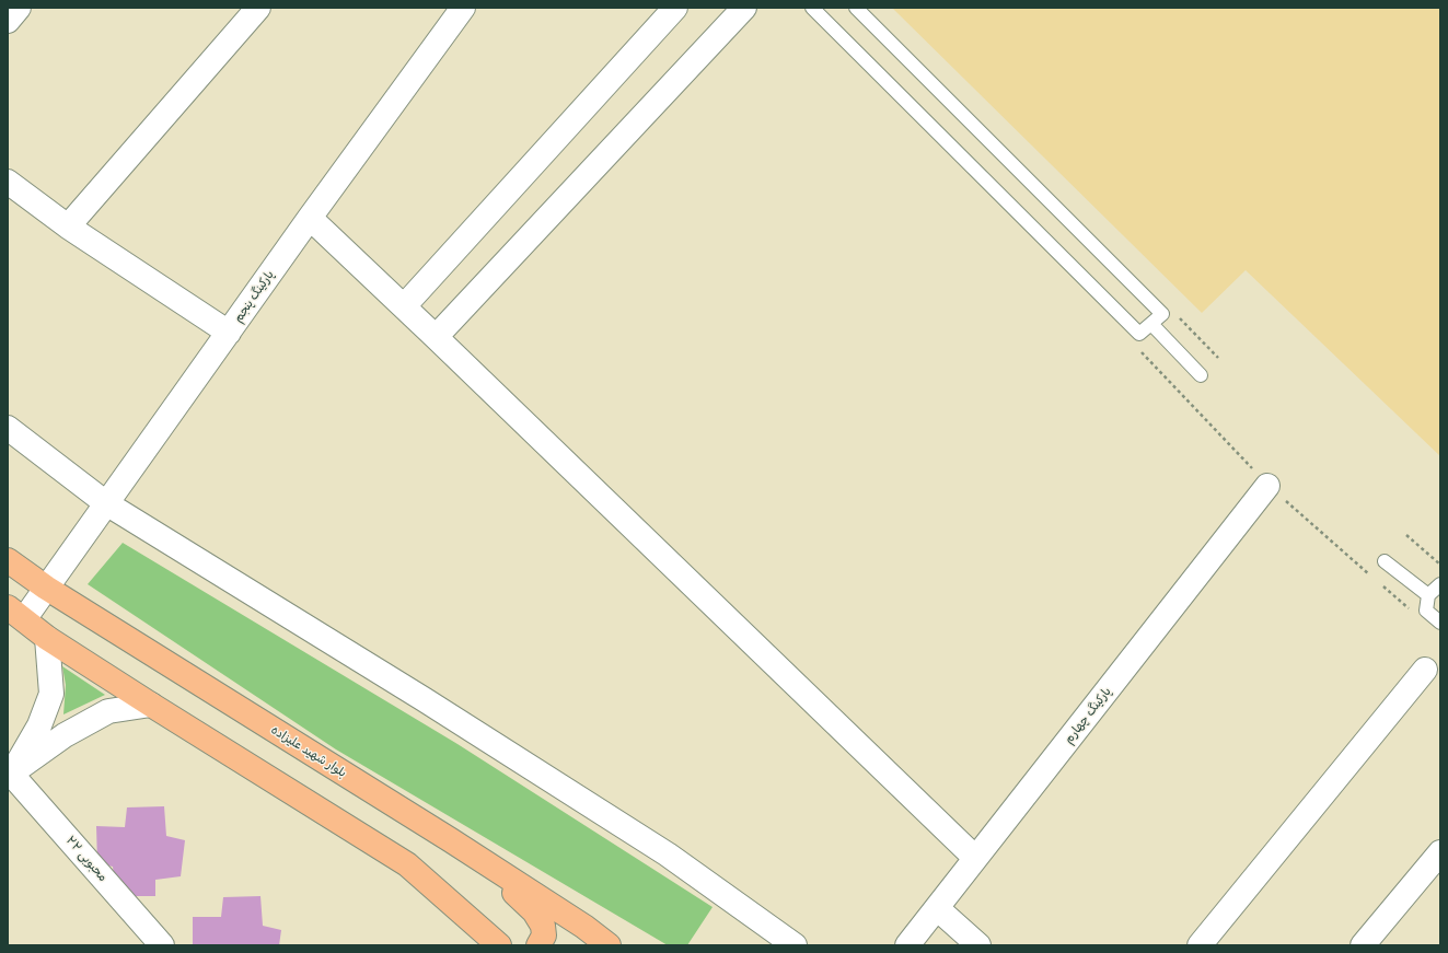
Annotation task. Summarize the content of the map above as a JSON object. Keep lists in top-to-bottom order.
{
  "streets": {
    "main road": ["بلوار شهید علیزاده"],
    "street": ["پارکینگ پنجم", "پارکینگ چهارم", "محبوبی ۲۲"]
  },
  "crossings": [
    ["پارکینگ پنجم", "بلوار شهید علیزاده"]
  ]
}
